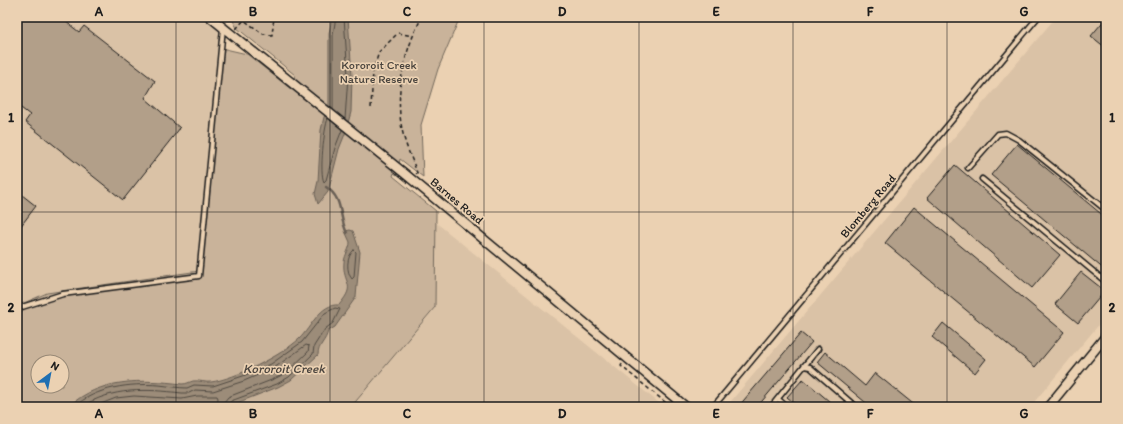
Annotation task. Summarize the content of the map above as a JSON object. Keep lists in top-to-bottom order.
{
  "streets": {
    "street": ["Barnes Road"],
    "lane": ["Blomberg Road"]
  },
  "water": ["Kororoit Creek"],
  "parks": ["Kororoit Creek Nature Reserve"],
  "north": "top right",
  "grid": {
    "columns": [
      "A",
      "B",
      "C",
      "D",
      "E",
      "F",
      "G"
    ],
    "rows": ["1", "2"]
  }
}
